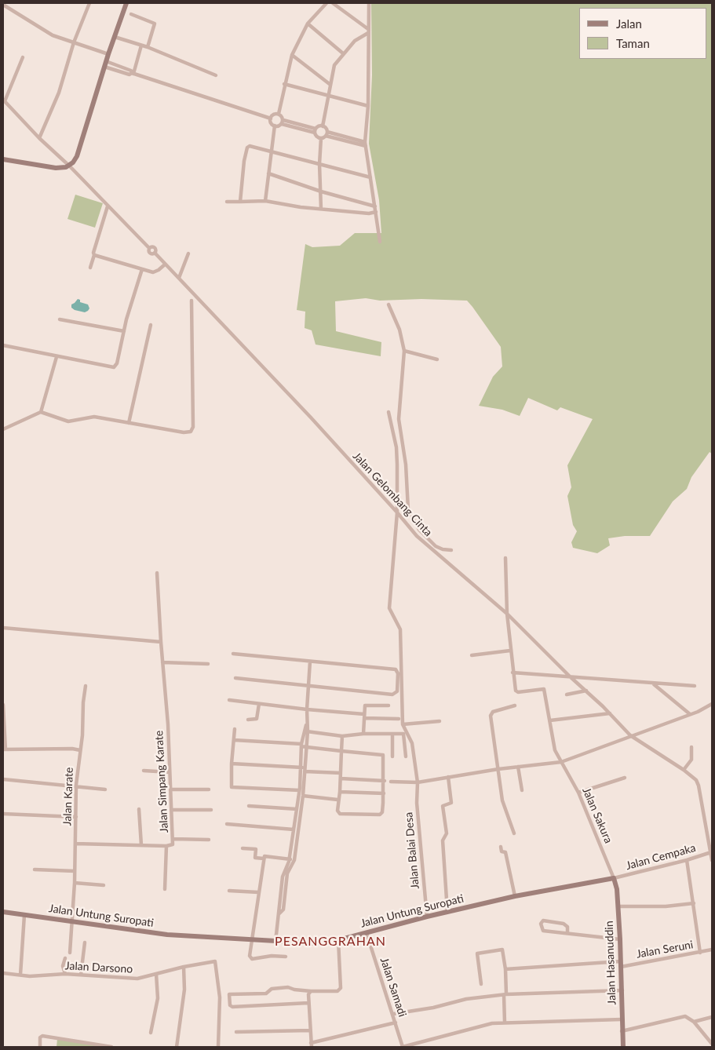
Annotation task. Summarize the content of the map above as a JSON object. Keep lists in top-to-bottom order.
{
  "streets": {
    "main road": ["Jalan Untung Suropati", "Jalan Hasanuddin"],
    "street": [
      "Jalan Gelombang Cinta",
      "Jalan Simpang Karate",
      "Jalan Karate",
      "Jalan Sakura",
      "Jalan Balai Desa",
      "Jalan Cempaka",
      "Jalan Seruni",
      "Jalan Darsono",
      "Jalan Samadi"
    ]
  },
  "crossings": [
    ["Jalan Gelombang Cinta", "Jalan Cempaka"],
    ["Jalan Simpang Karate", "Jalan Karate"],
    ["Jalan Karate", "Jalan Untung Suropati"],
    ["Jalan Sakura", "Jalan Cempaka"],
    ["Jalan Sakura", "Jalan Untung Suropati"],
    ["Jalan Sakura", "Jalan Hasanuddin"],
    ["Jalan Balai Desa", "Jalan Untung Suropati"],
    ["Jalan Cempaka", "Jalan Untung Suropati"],
    ["Jalan Cempaka", "Jalan Hasanuddin"],
    ["Jalan Untung Suropati", "Jalan Hasanuddin"],
    ["Jalan Untung Suropati", "Jalan Samadi"],
    ["Jalan Seruni", "Jalan Hasanuddin"]
  ],
  "districts": ["PESANGGRAHAN"],
  "legend": ["Jalan", "Taman"]
}
